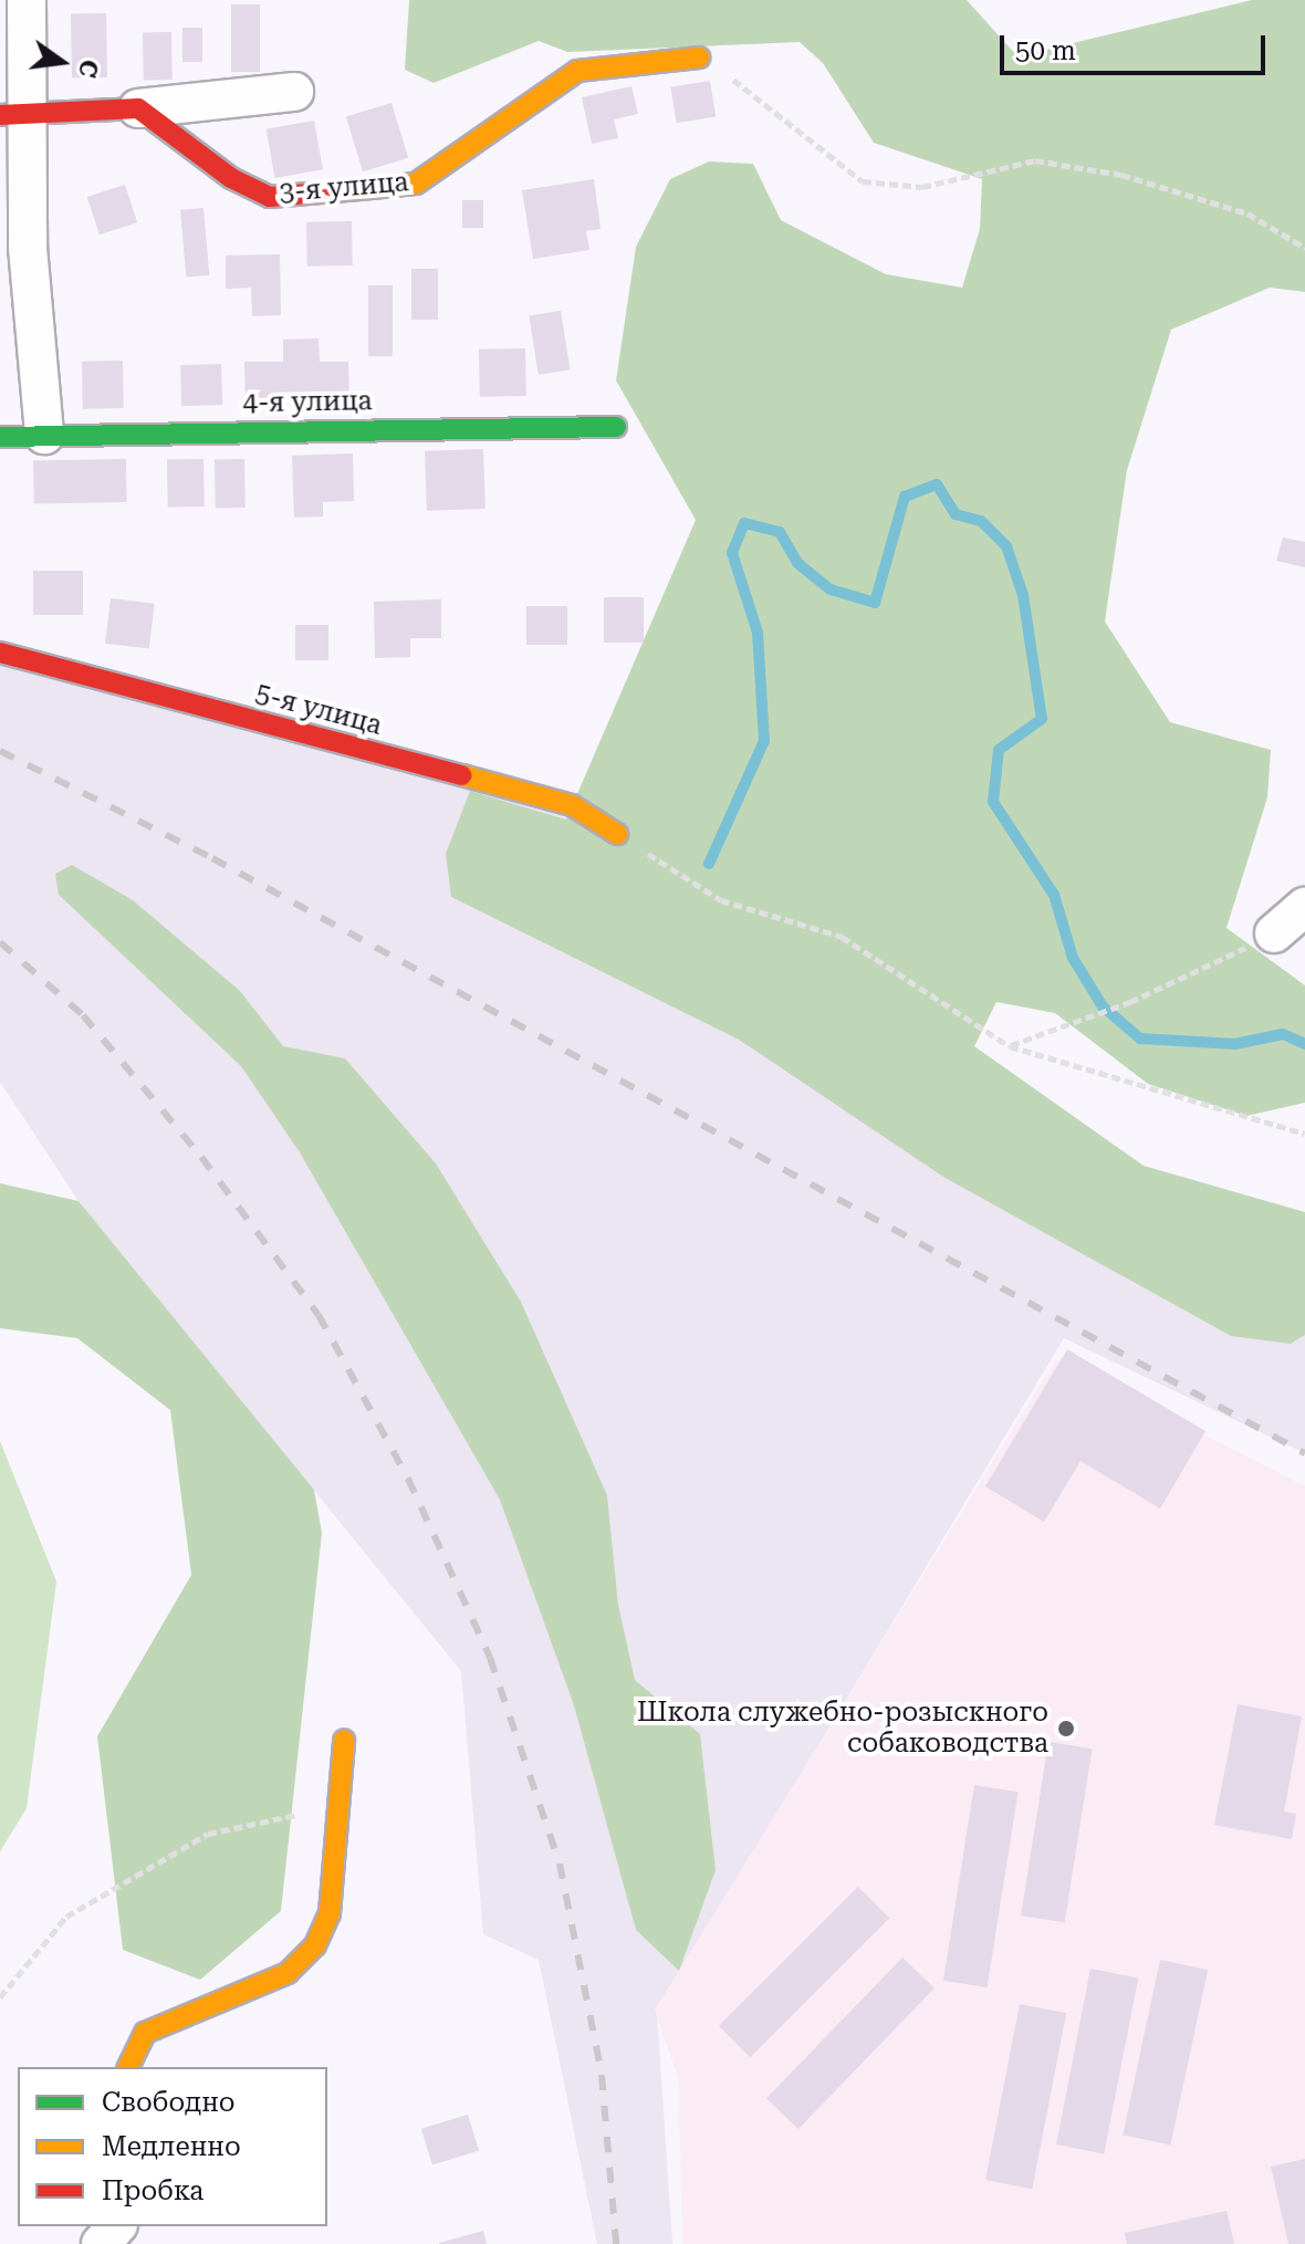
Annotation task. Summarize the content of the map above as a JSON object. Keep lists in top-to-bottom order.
{
  "streets": {
    "street": ["3-я улица", "4-я улица", "5-я улица"]
  },
  "places": ["Школа служебно-розыскного собаководства"],
  "legend": ["Свободно", "Медленно", "Пробка"],
  "scale_bar": "50 m",
  "north": "right"
}
